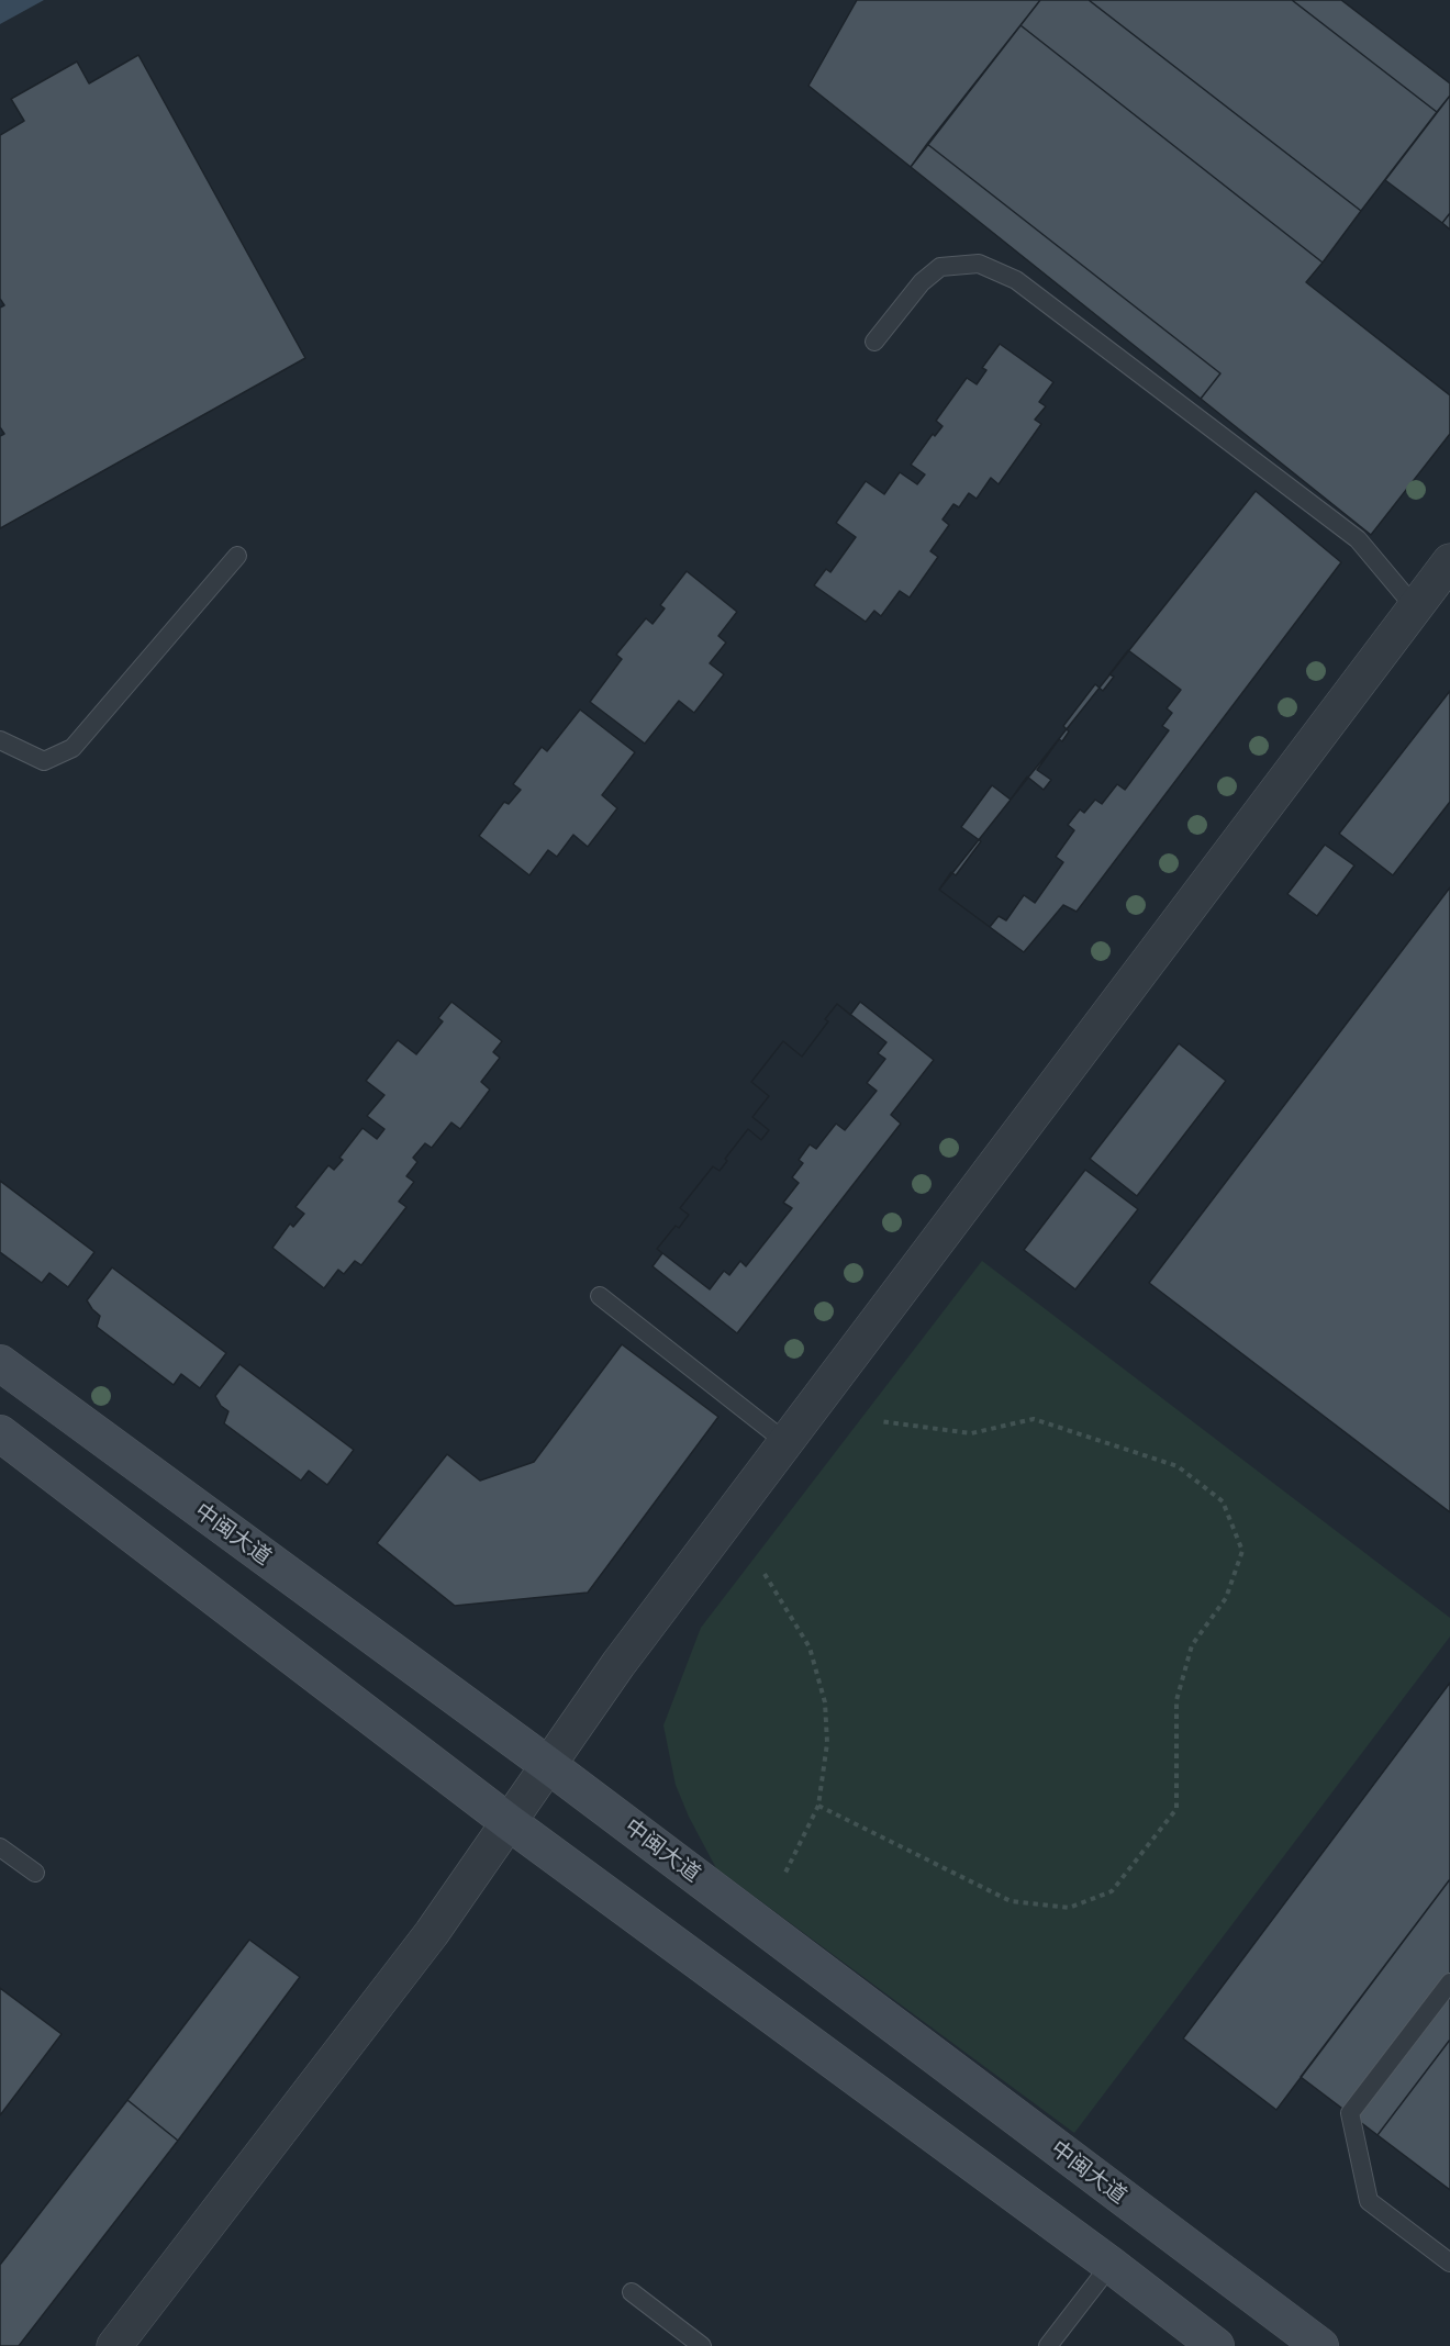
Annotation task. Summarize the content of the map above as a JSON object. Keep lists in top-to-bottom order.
{
  "streets": {
    "main road": ["中闽大道"]
  }
}
